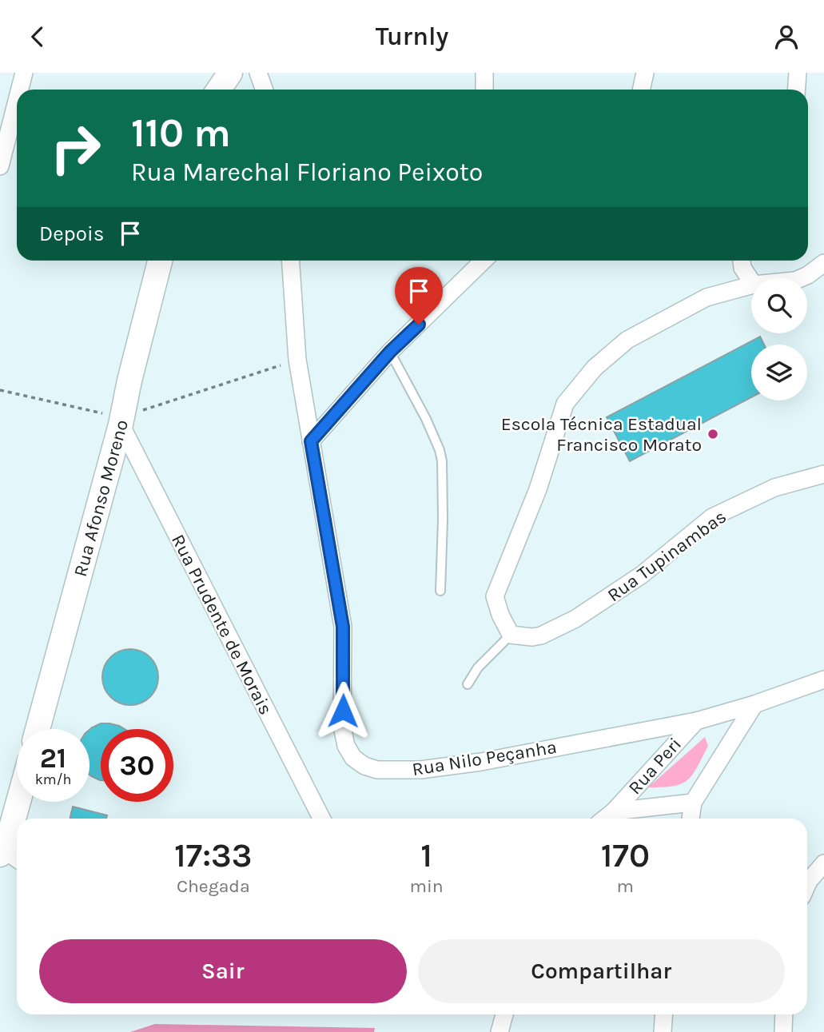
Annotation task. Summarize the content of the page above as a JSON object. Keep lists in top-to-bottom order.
{
  "streets": {
    "main road": ["Rua Afonso Moreno"],
    "street": [
      "Rua Tupinambas",
      "Rua Prudente de Morais",
      "Rua Nilo Peçanha",
      "Rua Peri"
    ]
  },
  "crossings": [
    ["Rua Afonso Moreno", "Rua Prudente de Morais"],
    ["Rua Nilo Peçanha", "Rua Peri"]
  ],
  "places": ["Escola Técnica Estadual Francisco Morato"],
  "page": {
    "header": "Turnly",
    "turn": ["110 m", "Rua Marechal Floriano Peixoto"],
    "then": "Depois",
    "speed": "21 km/h",
    "limit": "30",
    "eta": [
      "17:33",
      "Chegada",
      "1",
      "min",
      "170",
      "m"
    ],
    "buttons": ["Sair", "Compartilhar"]
  }
}
